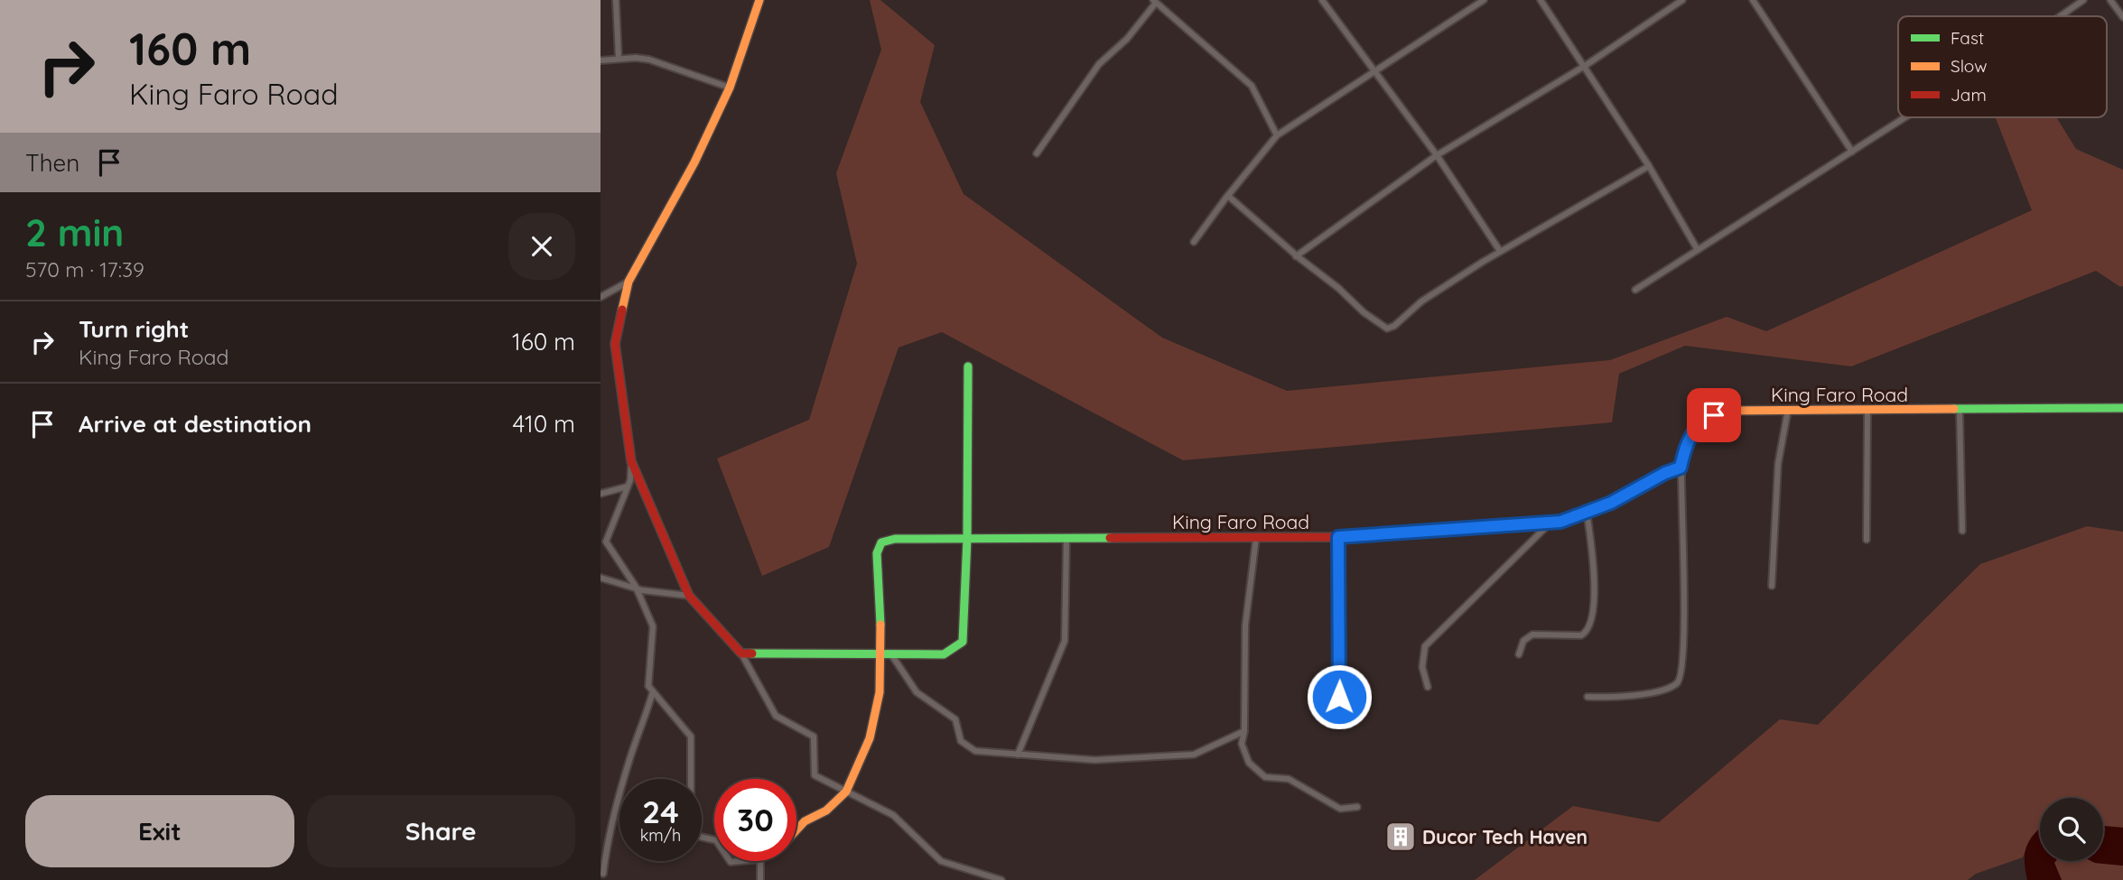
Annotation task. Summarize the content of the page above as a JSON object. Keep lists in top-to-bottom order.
{
  "streets": {
    "street": ["King Faro Road"]
  },
  "places": {
    "building": ["Ducor Tech Haven"]
  },
  "legend": ["Fast", "Slow", "Jam"],
  "page": {
    "turn": ["160 m", "King Faro Road"],
    "then": "Then",
    "heading": ["2 min", "570 m · 17:39"],
    "list": [
      {
        "name": "Turn right",
        "note": "King Faro Road",
        "value": "160 m"
      },
      {
        "name": "Arrive at destination",
        "value": "410 m"
      }
    ],
    "speed": "24 km/h",
    "limit": "30",
    "buttons": ["Exit", "Share"]
  }
}
